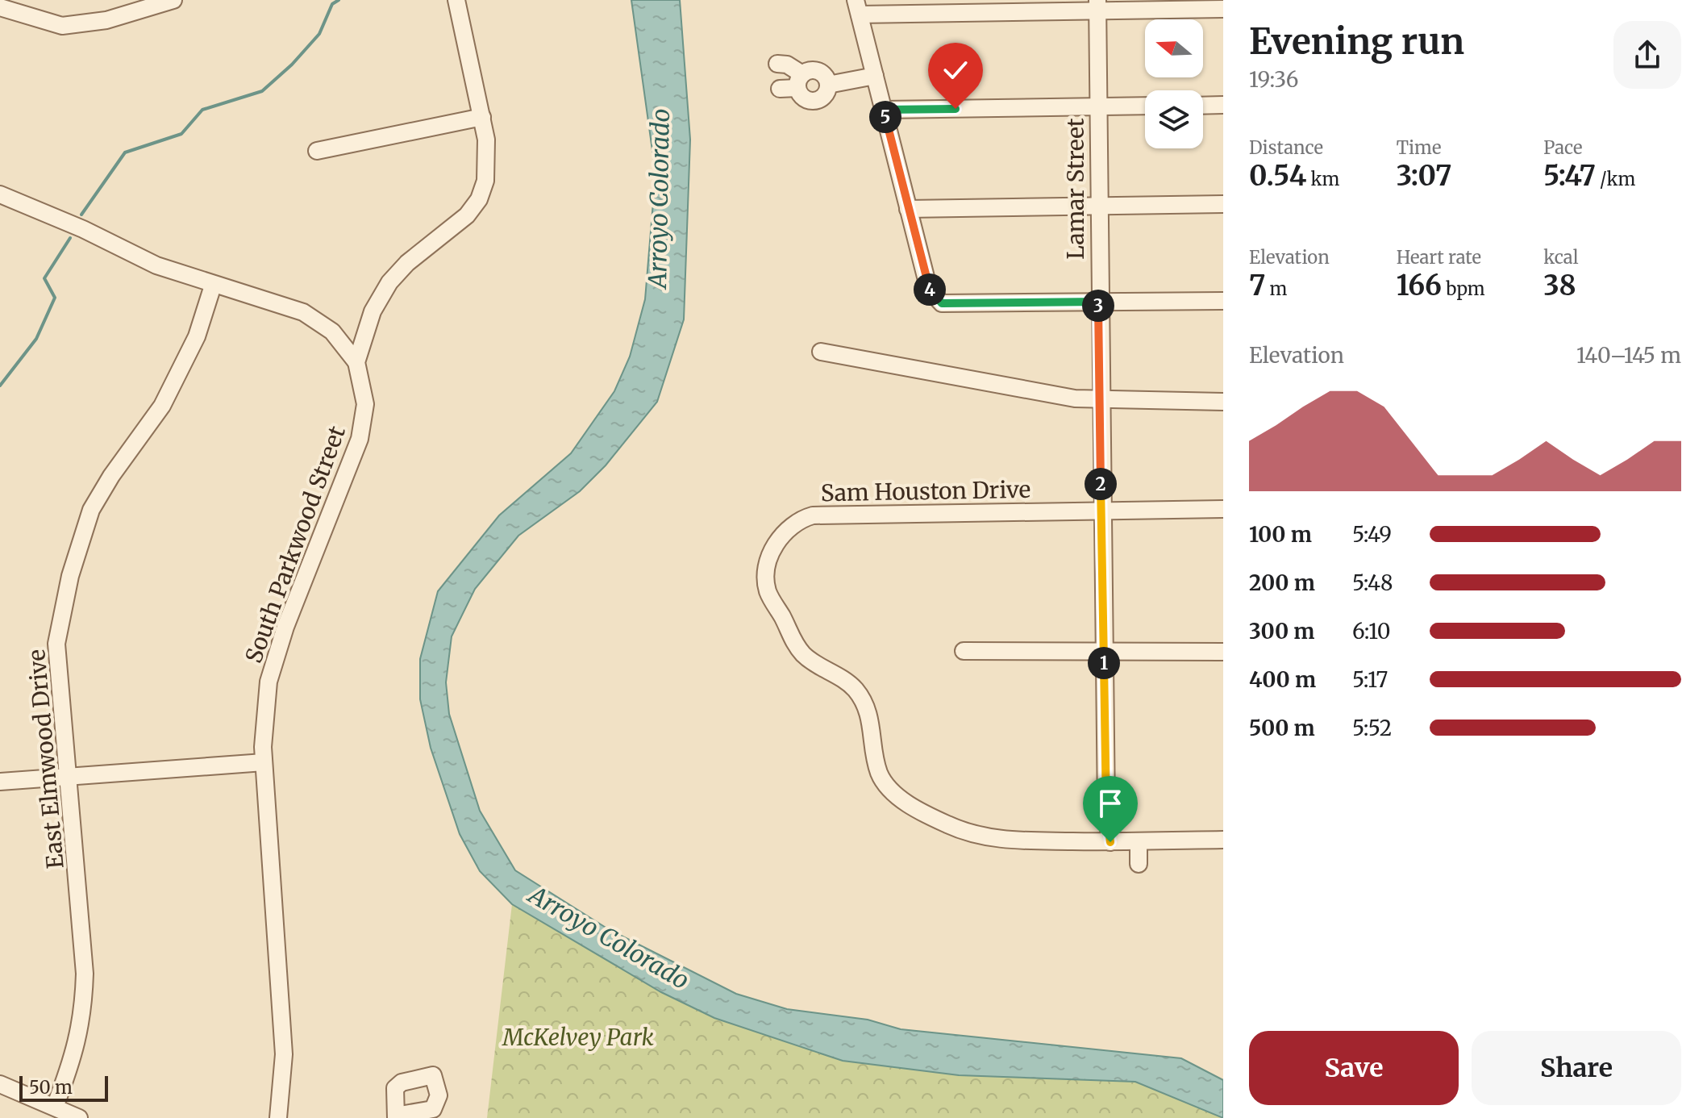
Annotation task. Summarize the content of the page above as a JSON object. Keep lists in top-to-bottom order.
{
  "streets": {
    "street": [
      "Lamar Street",
      "Sam Houston Drive",
      "South Parkwood Street",
      "East Elmwood Drive"
    ]
  },
  "crossings": [
    ["Lamar Street", "Sam Houston Drive"]
  ],
  "water": ["Arroyo Colorado"],
  "parks": ["McKelvey Park"],
  "scale_bar": "50 m",
  "north": "left",
  "page": {
    "heading": ["Evening run", "19:36"],
    "pins": [
      "5",
      "4",
      "3",
      "2",
      "1"
    ],
    "stats": [
      ["Distance", "0.54 km"],
      ["Time", "3:07"],
      ["Pace", "5:47 /km"],
      ["Elevation", "7 m"],
      ["Heart rate", "166 bpm"],
      ["kcal", "38"]
    ],
    "chart": ["Elevation", "140–145 m"],
    "list": [
      {
        "name": "100 m",
        "note": "5:49"
      },
      {
        "name": "200 m",
        "note": "5:48"
      },
      {
        "name": "300 m",
        "note": "6:10"
      },
      {
        "name": "400 m",
        "note": "5:17"
      },
      {
        "name": "500 m",
        "note": "5:52"
      }
    ],
    "buttons": ["Save", "Share"],
    "scale": "50 m"
  }
}
